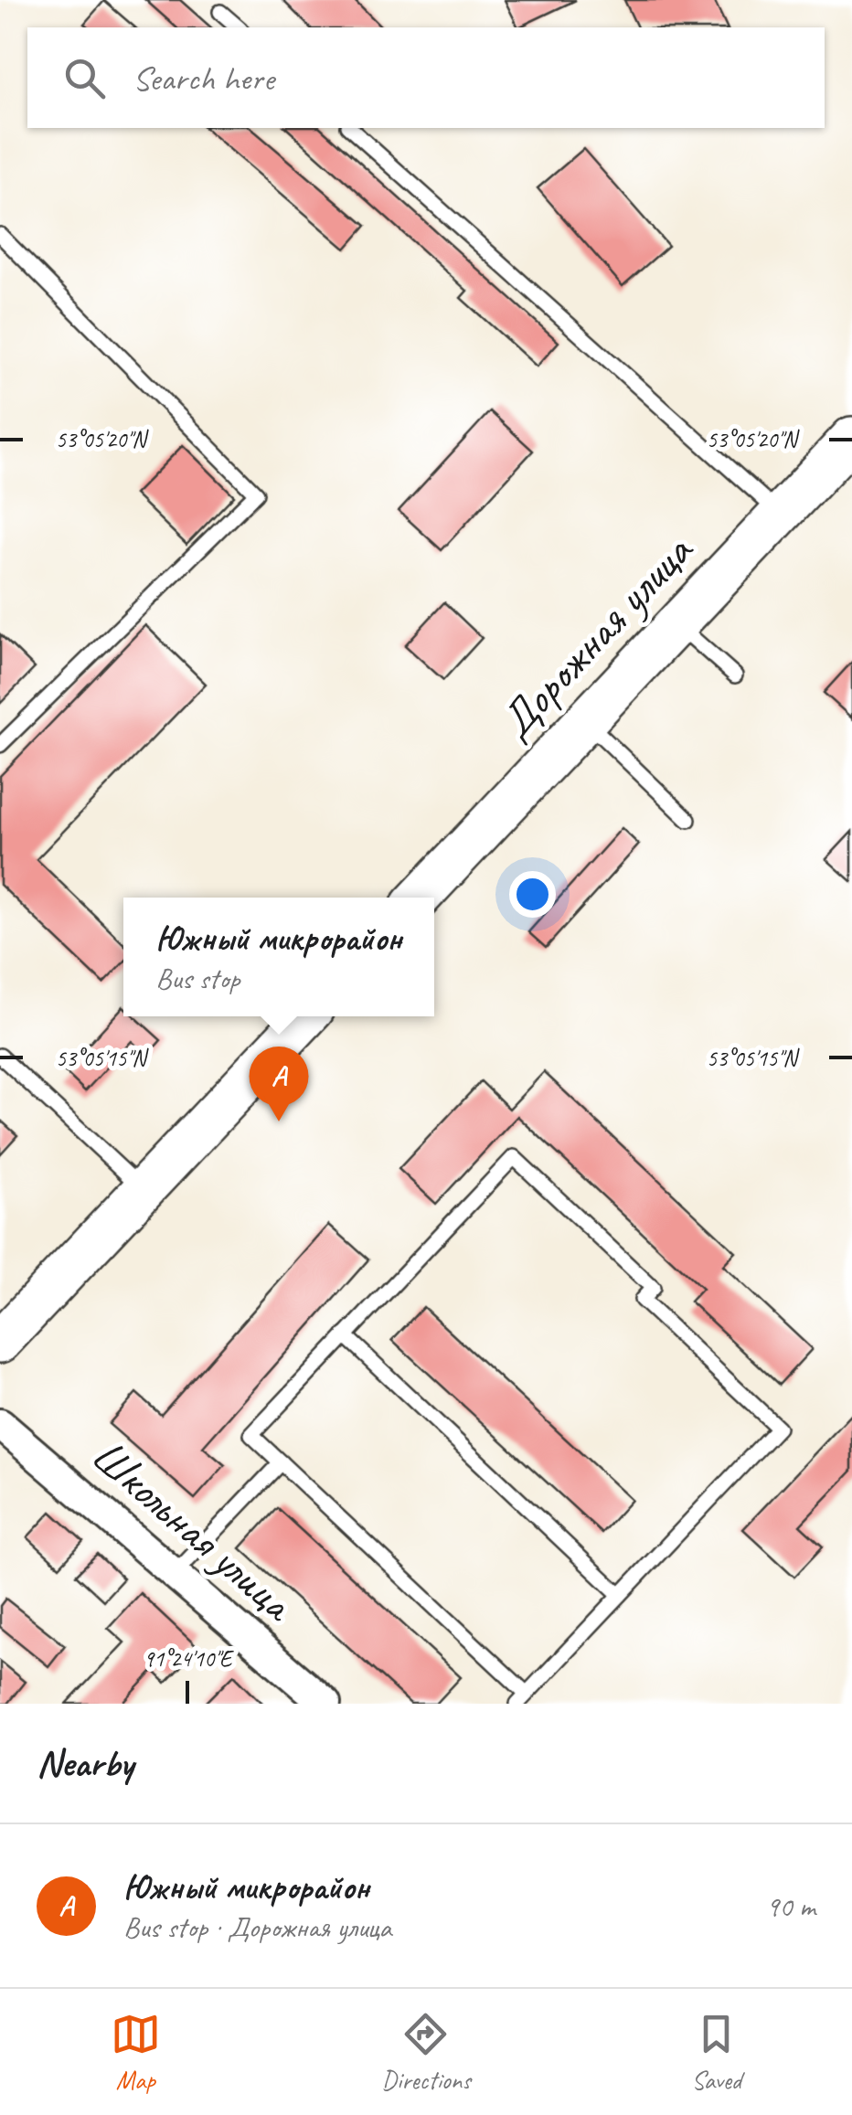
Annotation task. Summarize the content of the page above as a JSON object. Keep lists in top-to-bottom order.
{
  "streets": {
    "street": ["Дорожная улица", "Школьная улица"]
  },
  "page": {
    "search": "Search here",
    "popup": ["Южный микрорайон", "Bus stop"],
    "pins": "A",
    "heading": "Nearby",
    "list": [
      {
        "mark": "A",
        "name": "Южный микрорайон",
        "note": "Bus stop · Дорожная улица",
        "value": "90 m"
      }
    ],
    "nav": ["Map", "Directions", "Saved"]
  },
  "coordinates": ["53°05'20\"N", "53°05'15\"N", "91°24'10\"E"]
}
